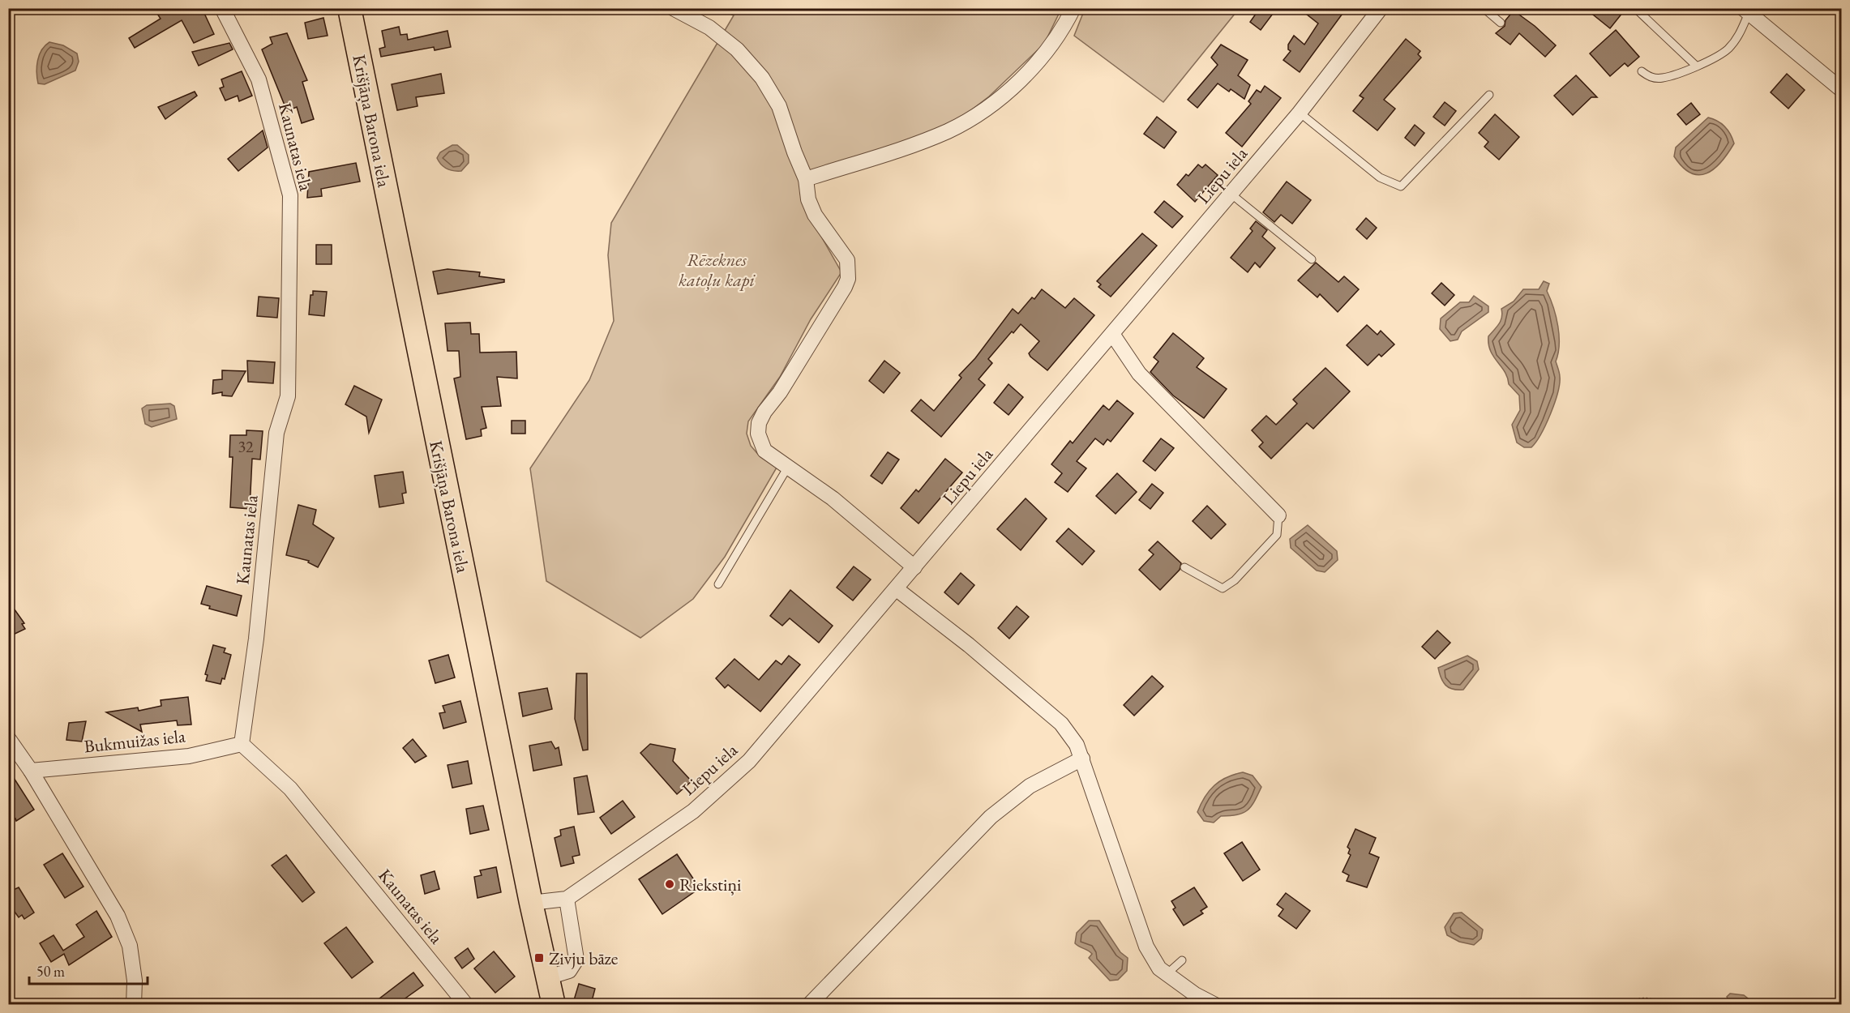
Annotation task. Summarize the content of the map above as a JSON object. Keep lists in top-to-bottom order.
{
  "streets": {
    "main road": ["Krišjāņa Barona iela"],
    "street": ["Kaunatas iela", "Liepu iela", "Bukmuižas iela"]
  },
  "crossings": [
    ["Krišjāņa Barona iela", "Liepu iela"],
    ["Kaunatas iela", "Bukmuižas iela"]
  ],
  "parks": ["Rēzeknes katoļu kapi"],
  "places": {
    "other": ["Riekstiņi"],
    "transit": ["Zivju bāze"]
  },
  "house_numbers": ["32"],
  "scale_bar": "50 m"
}
